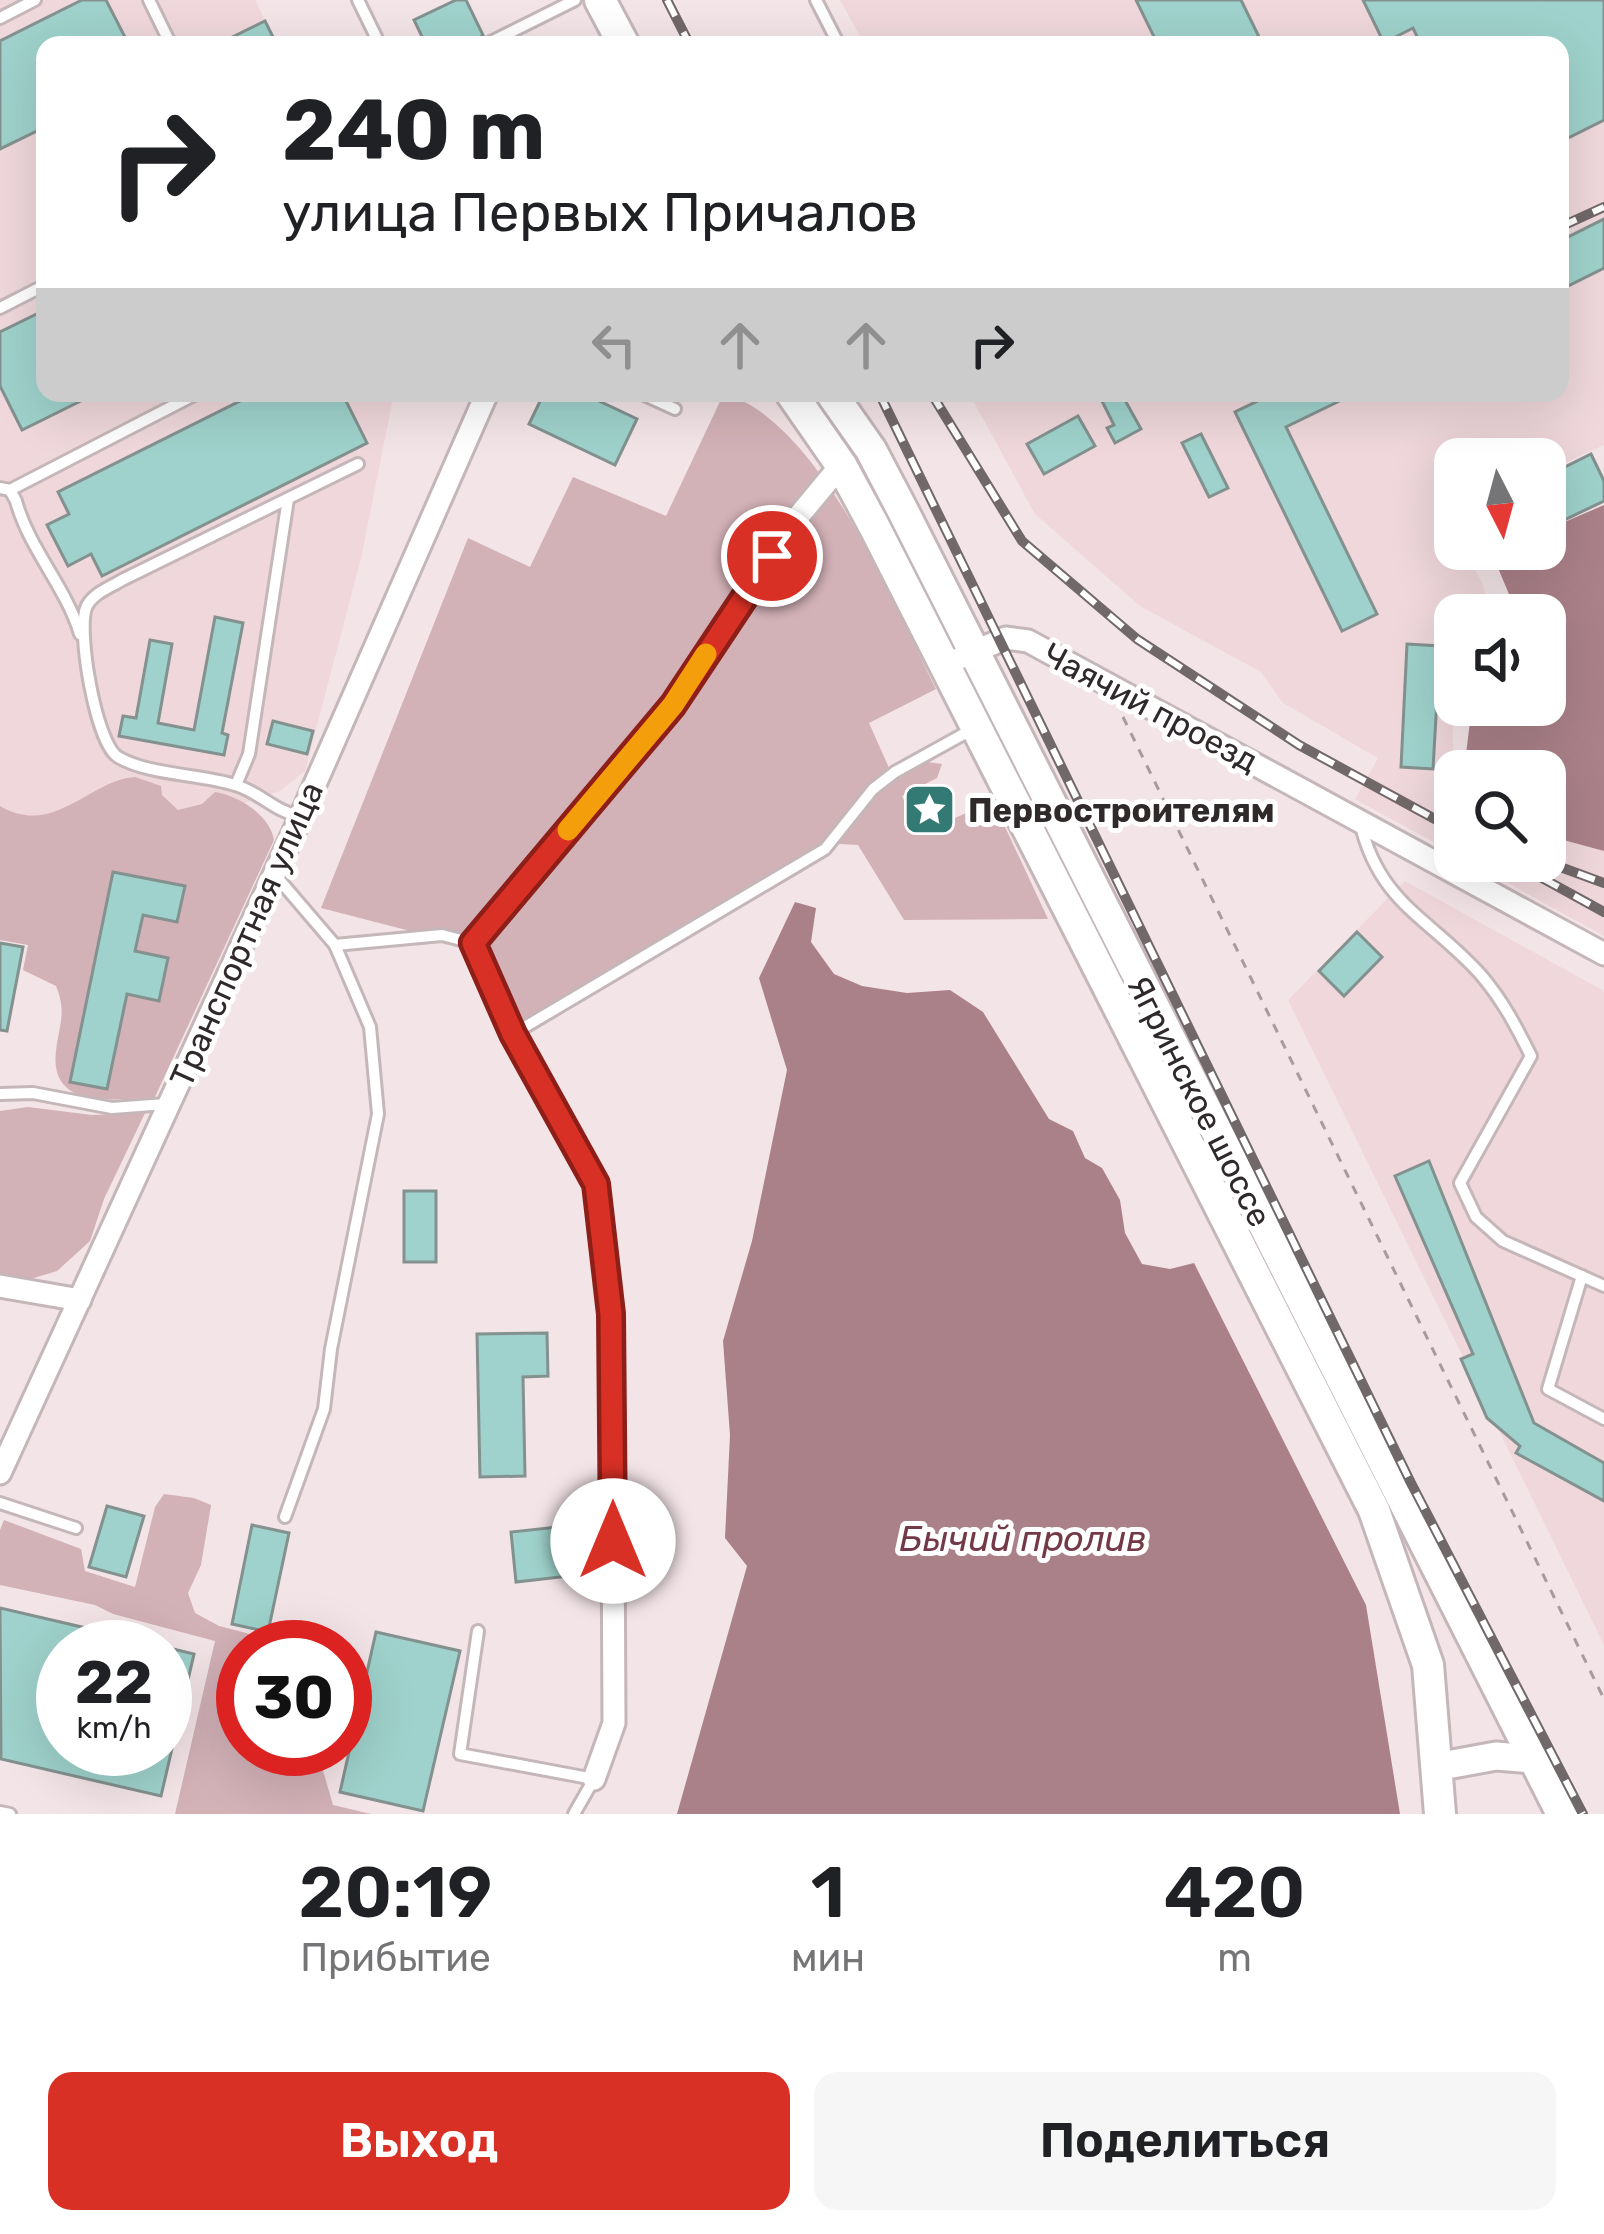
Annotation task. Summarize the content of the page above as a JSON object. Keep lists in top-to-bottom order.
{
  "streets": {
    "main road": ["Ягринское шоссе"],
    "street": ["Чаячий проезд", "Транспортная улица"]
  },
  "crossings": [
    ["Чаячий проезд", "Ягринское шоссе"]
  ],
  "water": ["Бычий пролив"],
  "places": {
    "place": ["Первостроителям"]
  },
  "north": "bottom",
  "page": {
    "turn": ["240 m", "улица Первых Причалов"],
    "speed": "22 km/h",
    "limit": "30",
    "eta": [
      "20:19",
      "Прибытие",
      "1",
      "мин",
      "420",
      "m"
    ],
    "buttons": ["Выход", "Поделиться"]
  }
}
